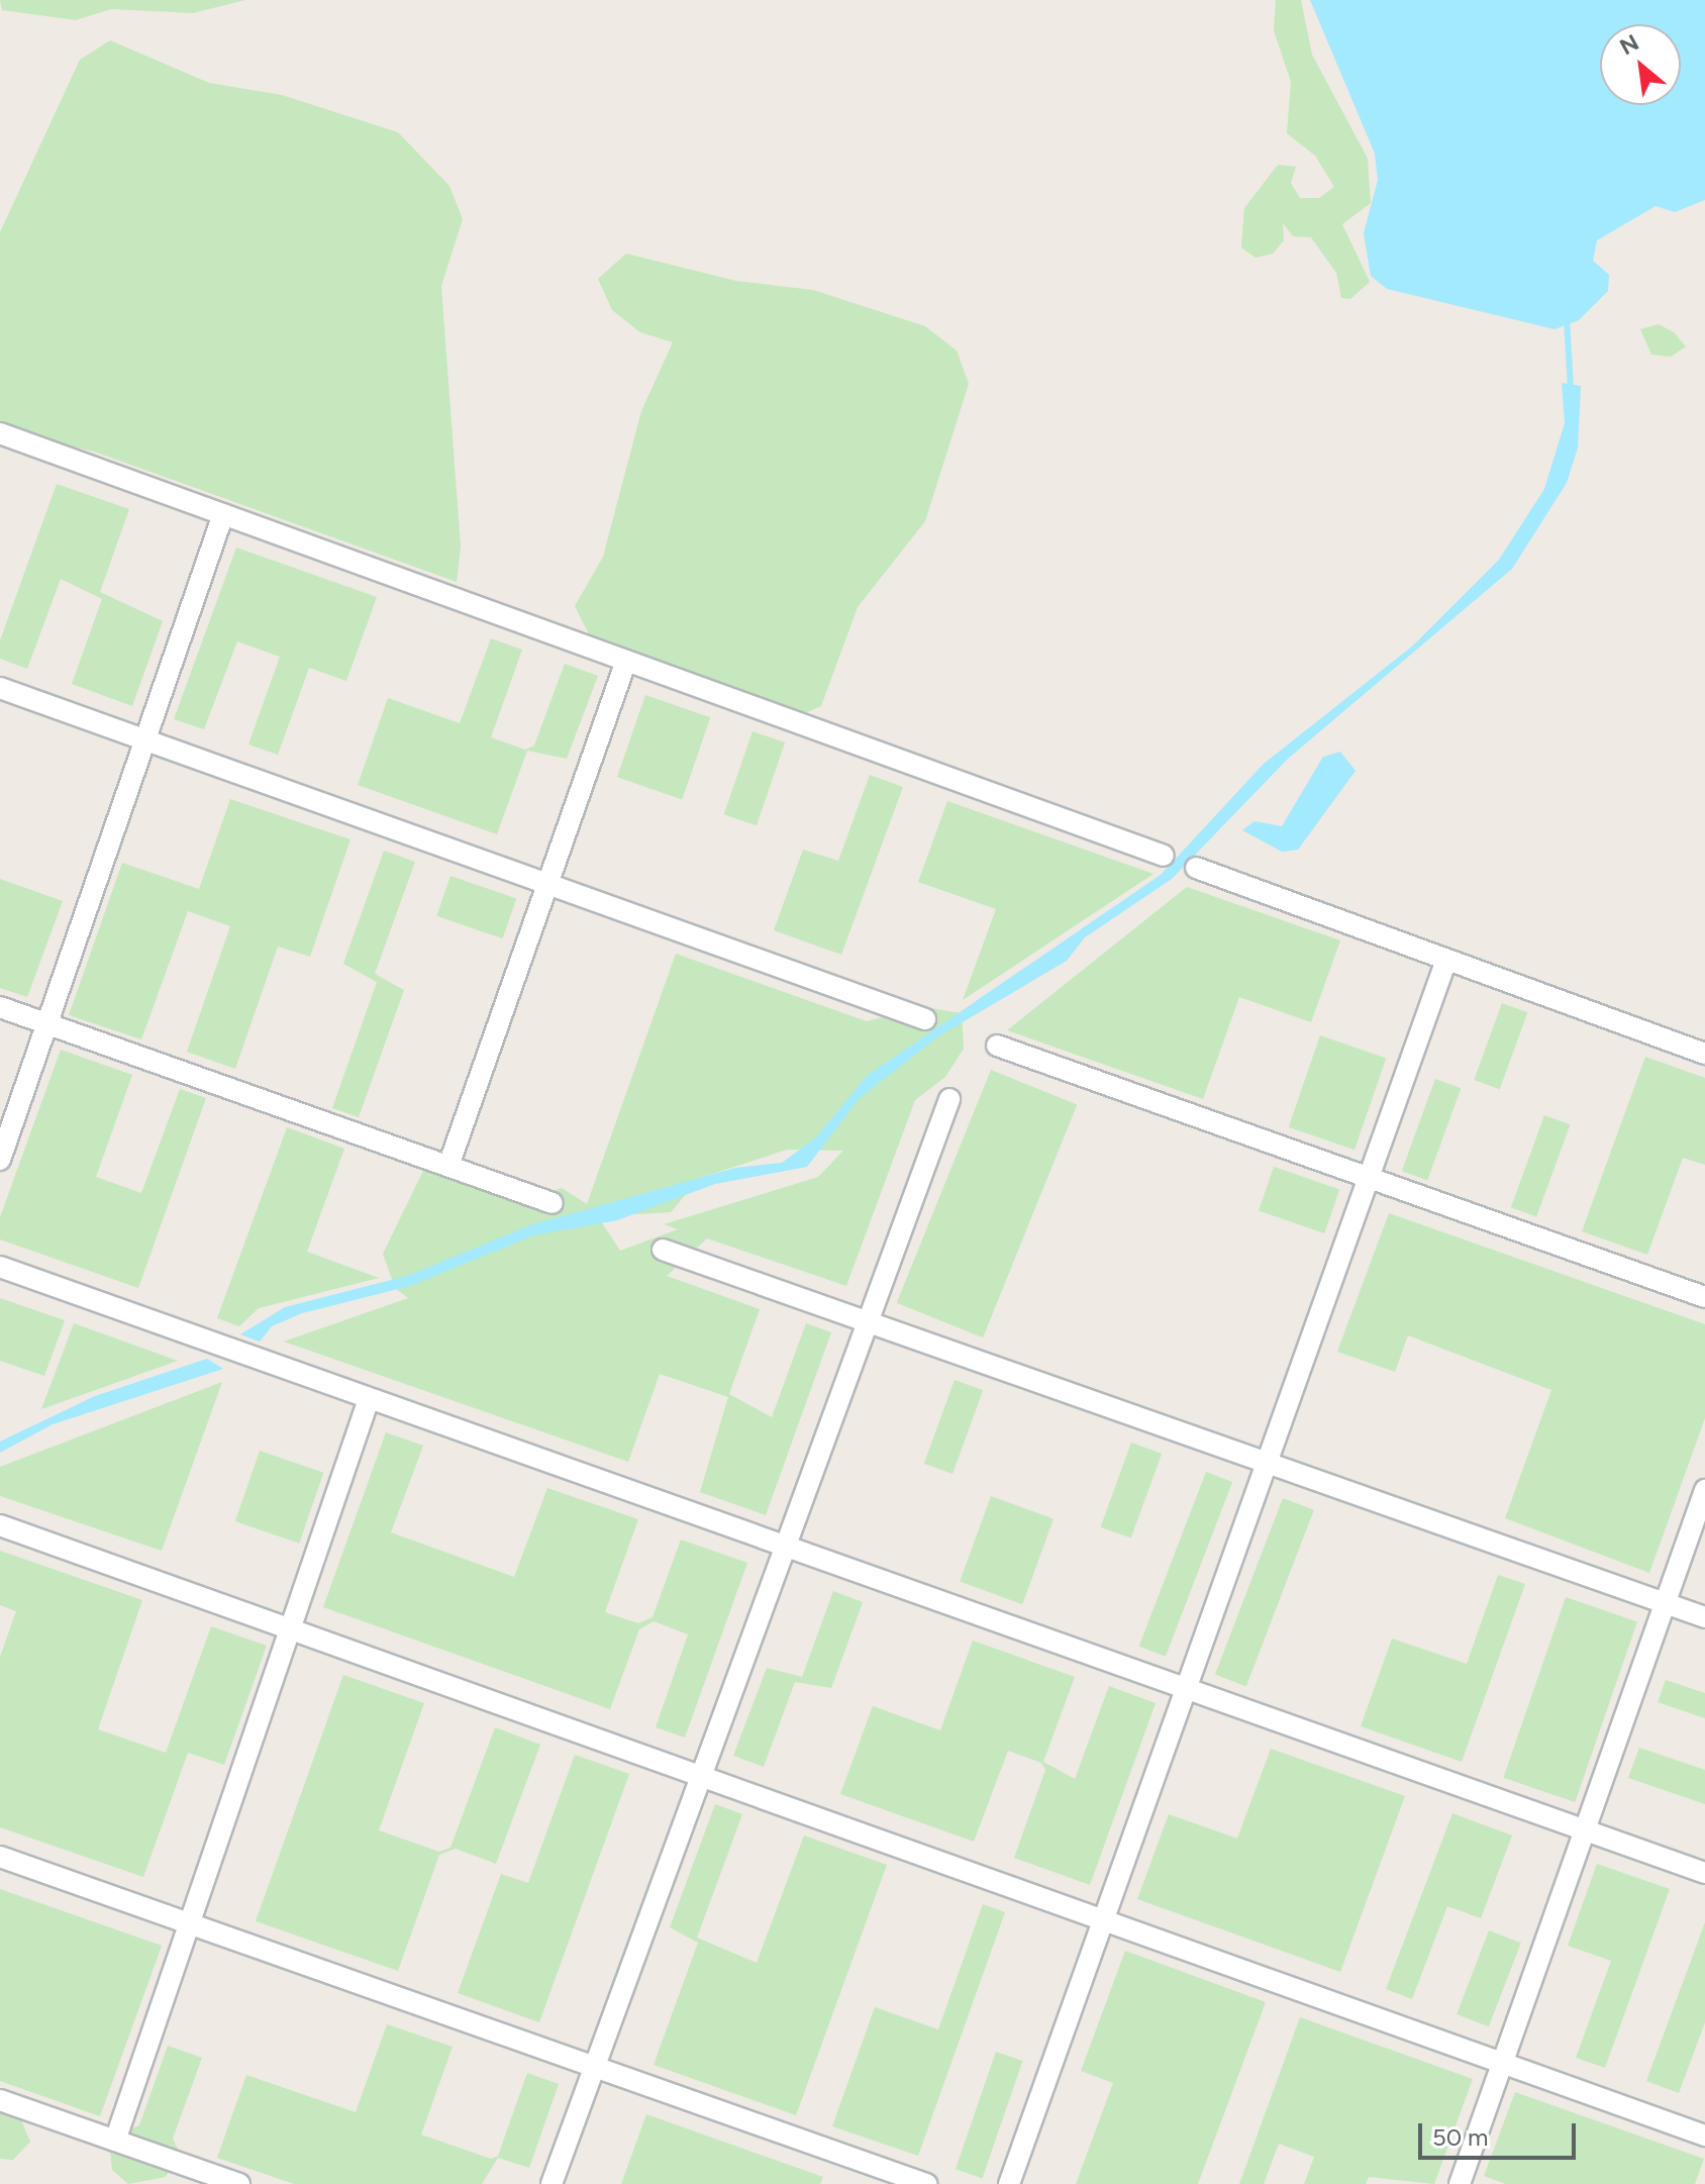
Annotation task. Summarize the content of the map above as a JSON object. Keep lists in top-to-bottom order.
{
  "scale_bar": "50 m",
  "north": "top left"
}
